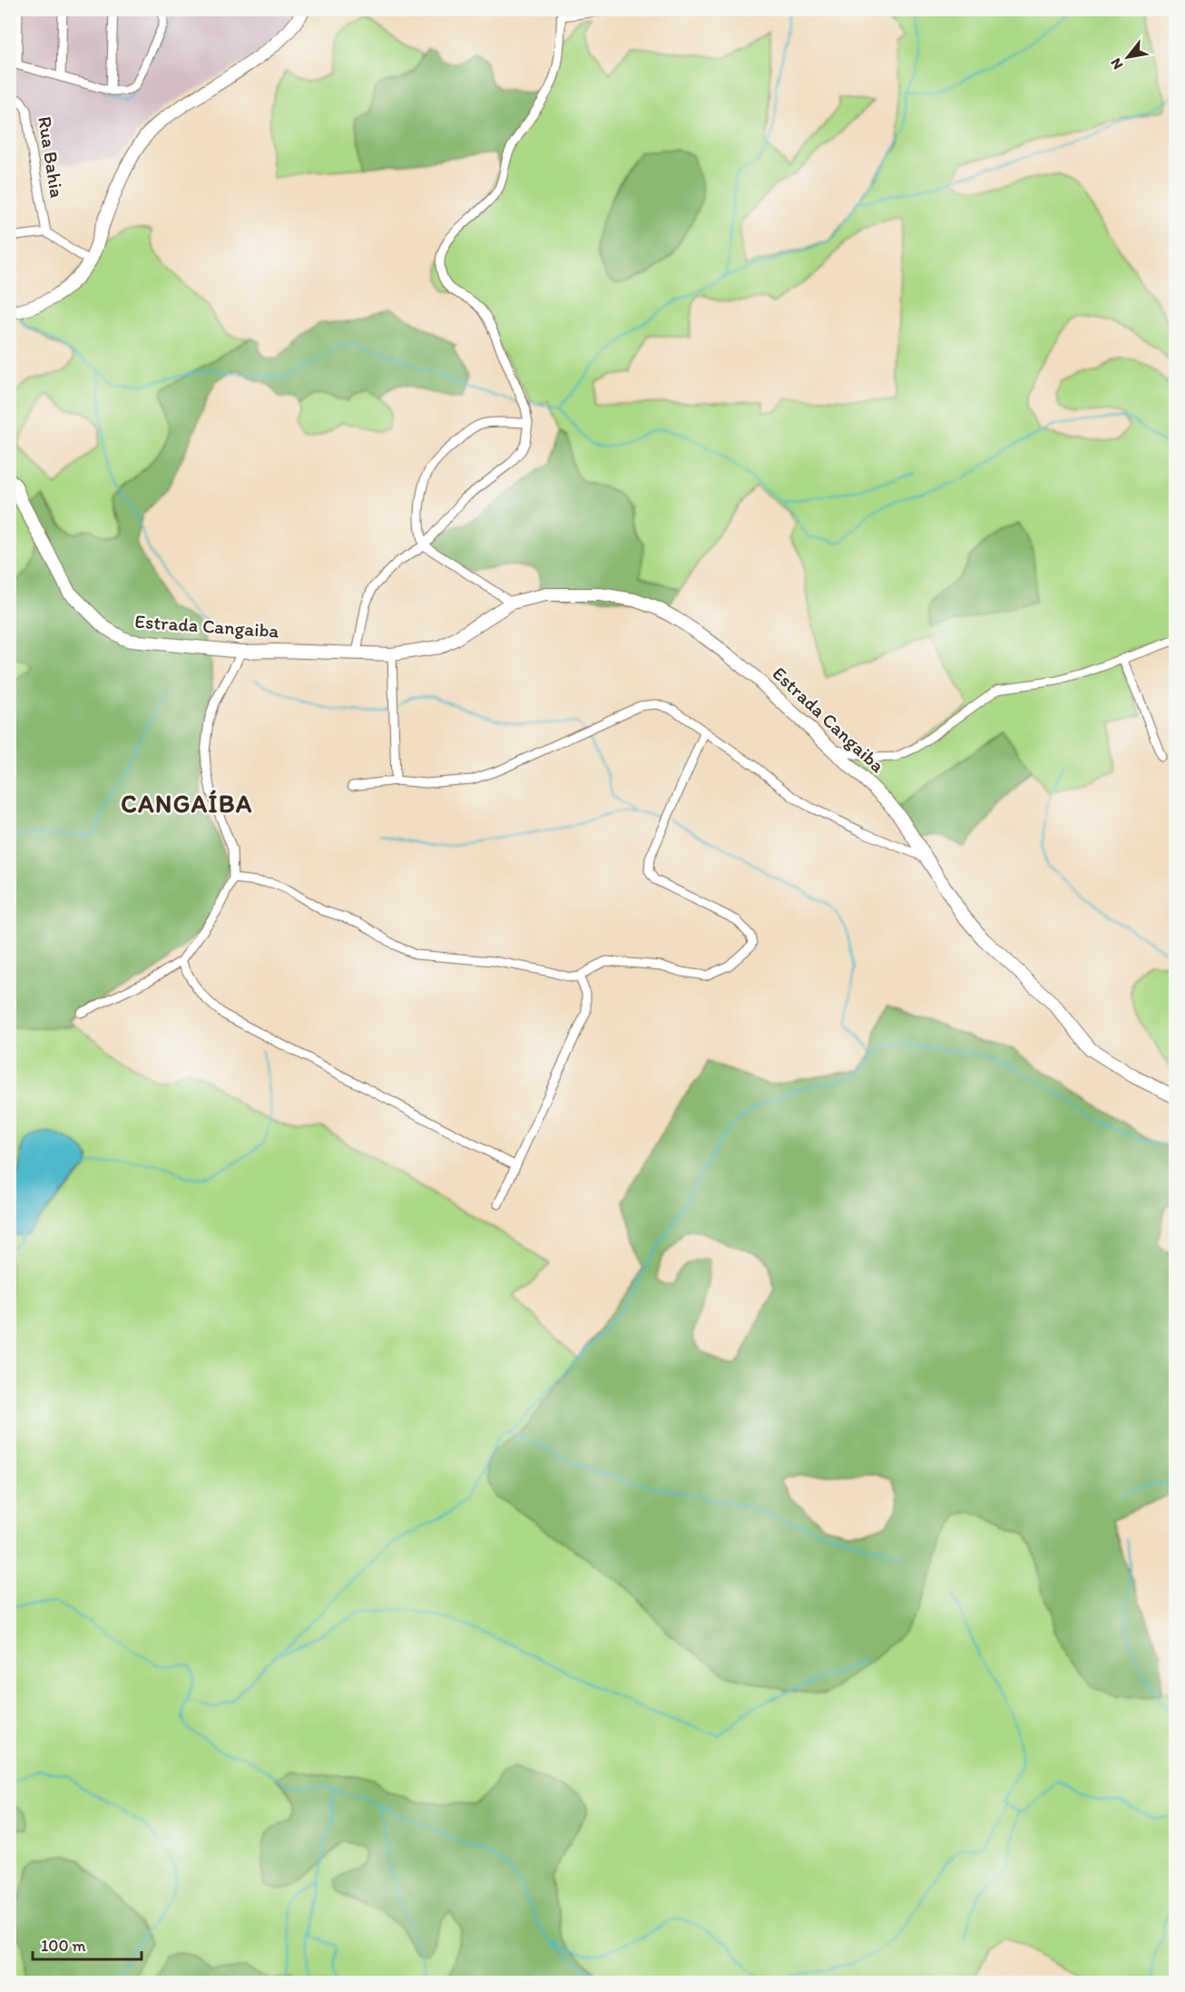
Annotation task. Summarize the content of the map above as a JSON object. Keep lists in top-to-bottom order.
{
  "streets": {
    "street": ["Rua Bahia", "Estrada Cangaiba"]
  },
  "districts": ["CANGAÍBA"],
  "scale_bar": "100 m",
  "north": "bottom left"
}
